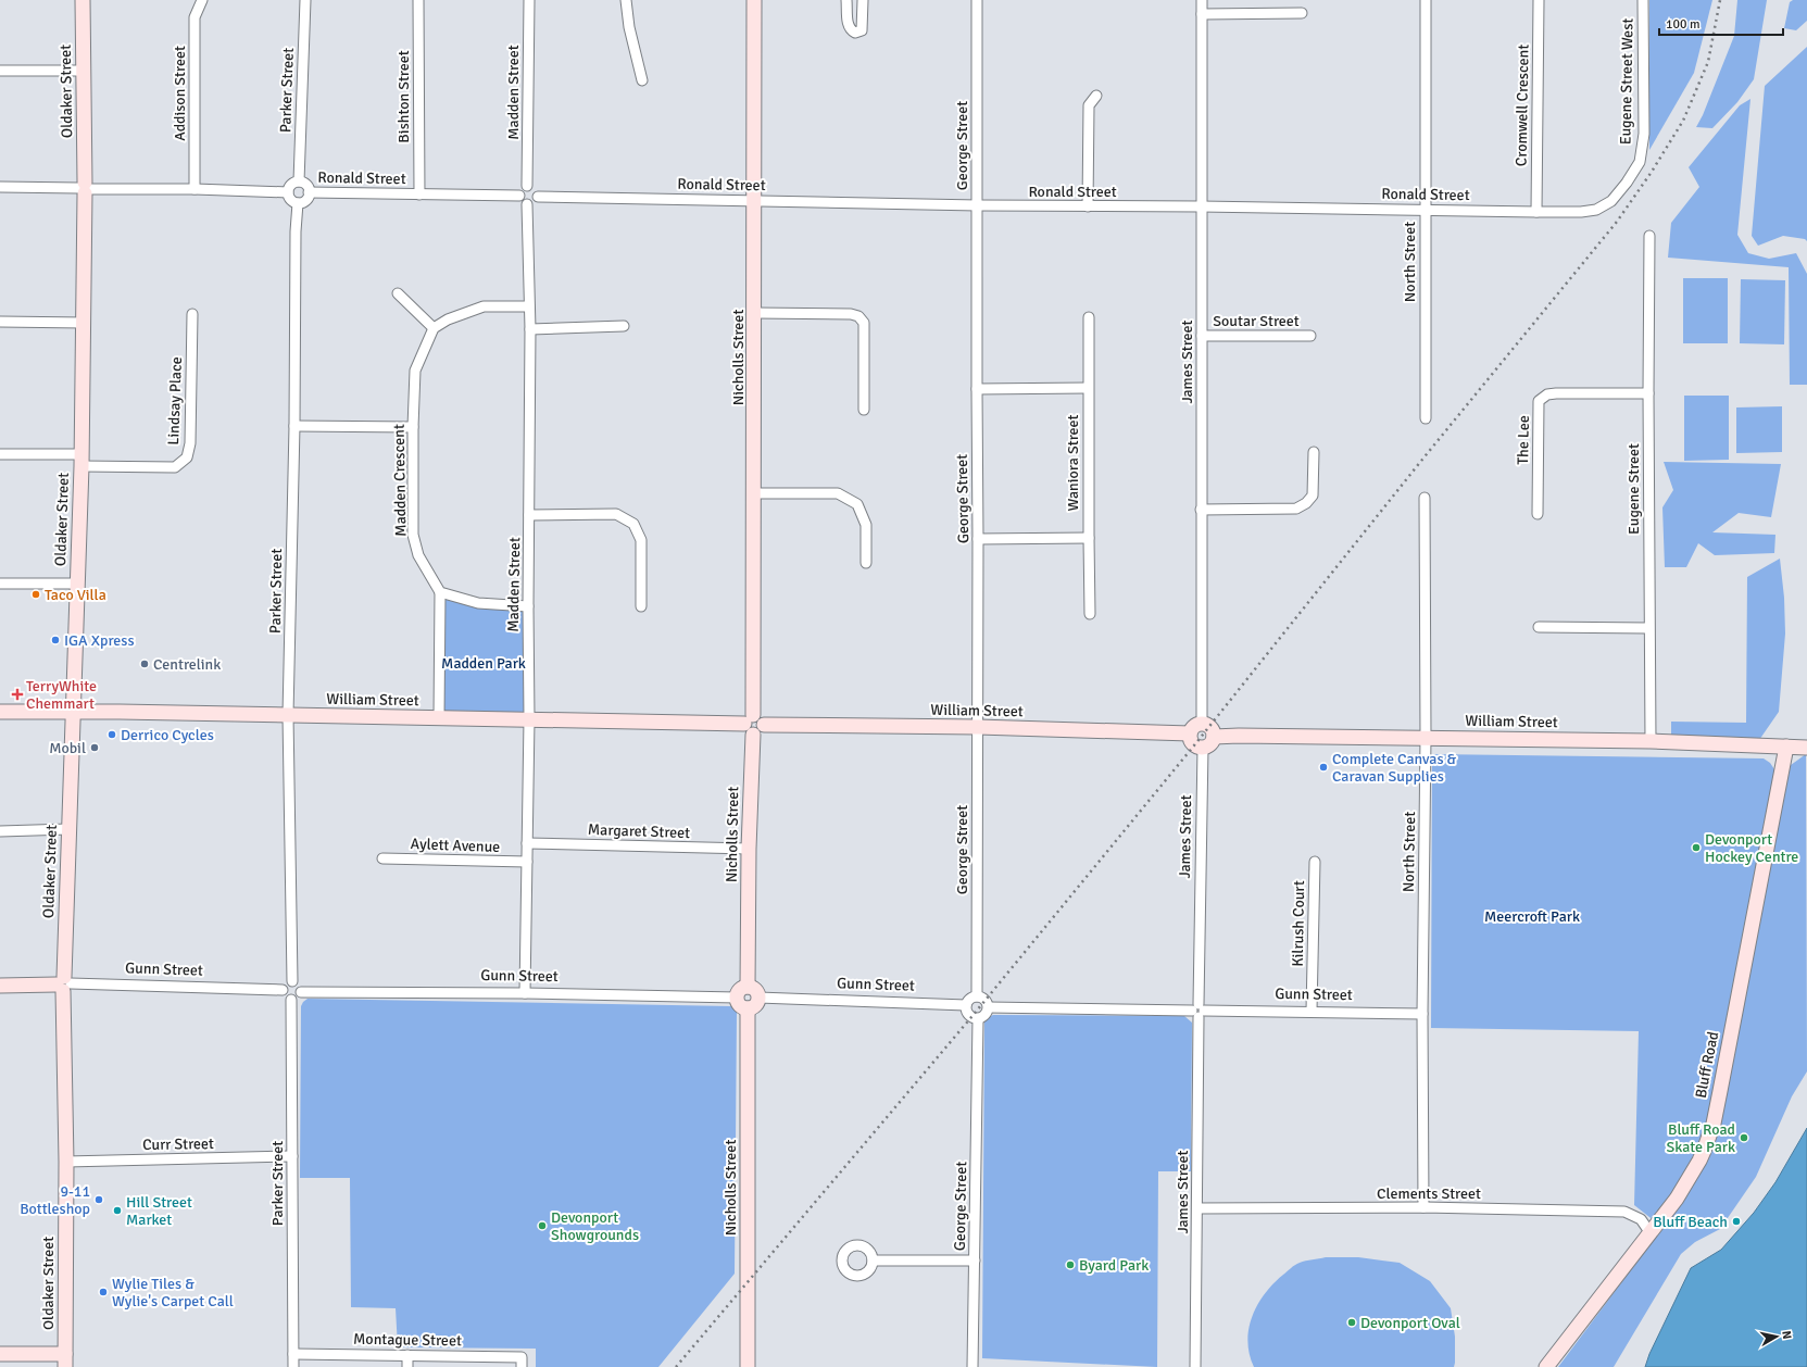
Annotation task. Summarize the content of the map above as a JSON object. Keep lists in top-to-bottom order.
{
  "streets": {
    "street": [
      "Eugene Street West",
      "Parker Street",
      "Oldaker Street",
      "Madden Street",
      "Addison Street",
      "Bishton Street",
      "Cromwell Crescent",
      "George Street",
      "Ronald Street",
      "North Street",
      "Soutar Street",
      "Nicholls Street",
      "James Street",
      "Lindsay Place",
      "The Lee",
      "Waniora Street",
      "Madden Crescent",
      "Eugene Street",
      "William Street",
      "Margaret Street",
      "Aylett Avenue",
      "Kilrush Court",
      "Gunn Street",
      "Bluff Road",
      "Curr Street",
      "Clements Street",
      "Montague Street"
    ]
  },
  "crossings": [
    ["Eugene Street West", "Ronald Street"],
    ["Parker Street", "Ronald Street"],
    ["Parker Street", "William Street"],
    ["Parker Street", "Gunn Street"],
    ["Parker Street", "Curr Street"],
    ["Parker Street", "Montague Street"],
    ["Oldaker Street", "Lindsay Place"],
    ["Oldaker Street", "William Street"],
    ["Oldaker Street", "Gunn Street"],
    ["Oldaker Street", "Curr Street"],
    ["Madden Street", "Ronald Street"],
    ["Madden Street", "William Street"],
    ["Madden Street", "Margaret Street"],
    ["Madden Street", "Aylett Avenue"],
    ["Madden Street", "Gunn Street"],
    ["Bishton Street", "Ronald Street"],
    ["Cromwell Crescent", "Ronald Street"],
    ["George Street", "Ronald Street"],
    ["George Street", "William Street"],
    ["George Street", "Gunn Street"],
    ["Ronald Street", "North Street"],
    ["Ronald Street", "Nicholls Street"],
    ["Ronald Street", "James Street"],
    ["North Street", "William Street"],
    ["North Street", "Gunn Street"],
    ["North Street", "Clements Street"],
    ["Soutar Street", "James Street"],
    ["Nicholls Street", "William Street"],
    ["Nicholls Street", "Margaret Street"],
    ["Nicholls Street", "Gunn Street"],
    ["James Street", "William Street"],
    ["James Street", "Gunn Street"],
    ["James Street", "Clements Street"],
    ["The Lee", "Eugene Street"],
    ["Eugene Street", "William Street"],
    ["William Street", "Bluff Road"],
    ["Kilrush Court", "Gunn Street"],
    ["Bluff Road", "Clements Street"]
  ],
  "parks": ["Madden Park", "Meercroft Park"],
  "places": {
    "other": [
      "Taco Villa",
      "IGA Xpress",
      "Centrelink",
      "Derrico Cycles",
      "Mobil",
      "Complete Canvas & Caravan Supplies",
      "Devonport Hockey Centre",
      "Bluff Road Skate Park",
      "9-11 Bottleshop",
      "Hill Street Market",
      "Bluff Beach",
      "Devonport Showgrounds",
      "Byard Park",
      "Wylie Tiles & Wylie's Carpet Call",
      "Devonport Oval"
    ],
    "health": ["TerryWhite Chemmart"]
  },
  "scale_bar": "100 m",
  "north": "right"
}
